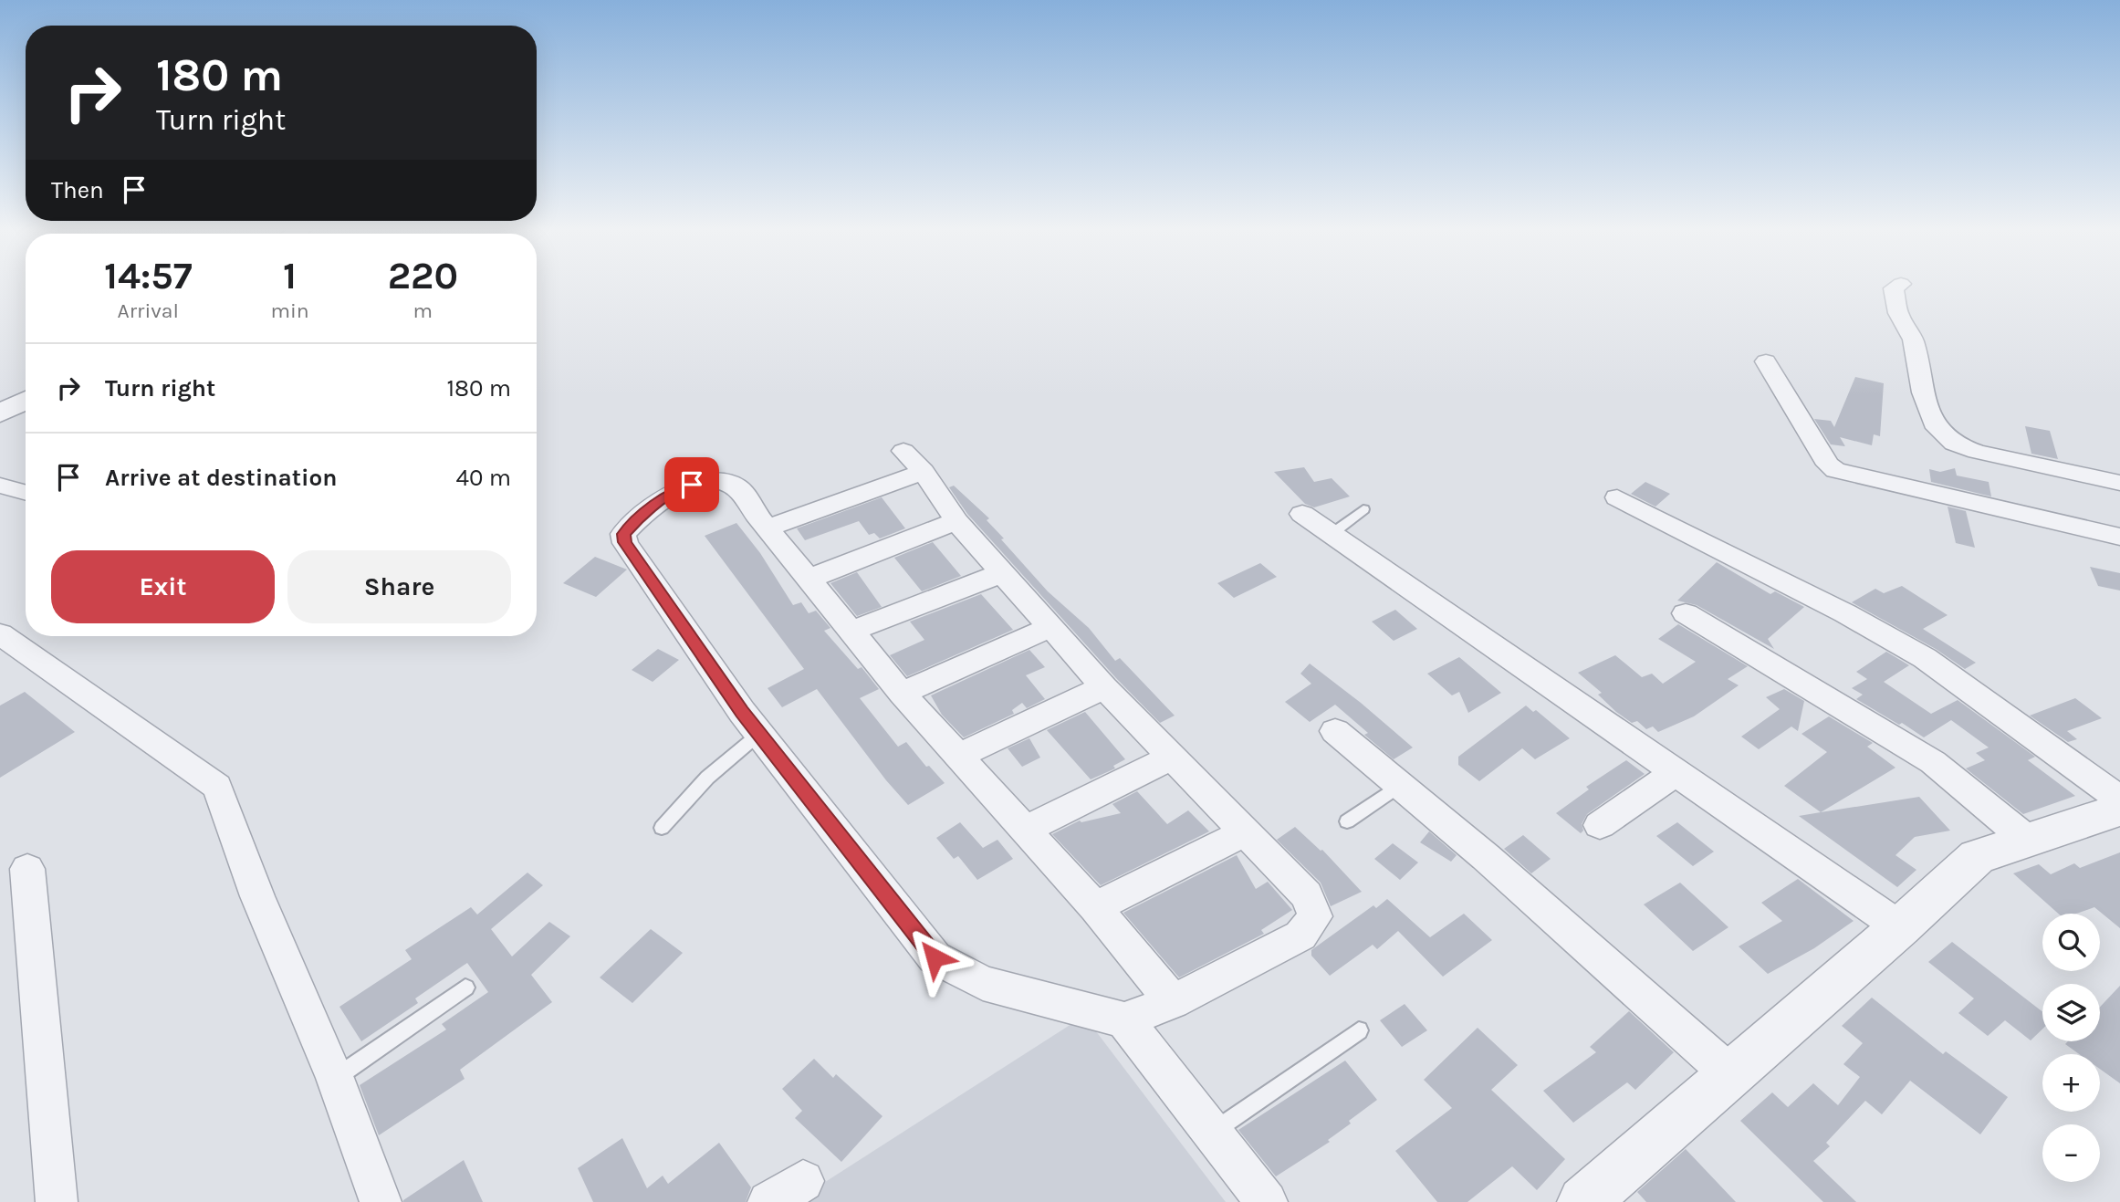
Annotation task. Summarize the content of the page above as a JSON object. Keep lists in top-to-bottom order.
{
  "page": {
    "turn": ["180 m", "Turn right"],
    "then": "Then",
    "eta": [
      "14:57",
      "Arrival",
      "1",
      "min",
      "220",
      "m"
    ],
    "list": [
      {
        "name": "Turn right",
        "value": "180 m"
      },
      {
        "name": "Arrive at destination",
        "value": "40 m"
      }
    ],
    "buttons": ["Exit", "Share"],
    "map_buttons": ["+", "−"]
  }
}
